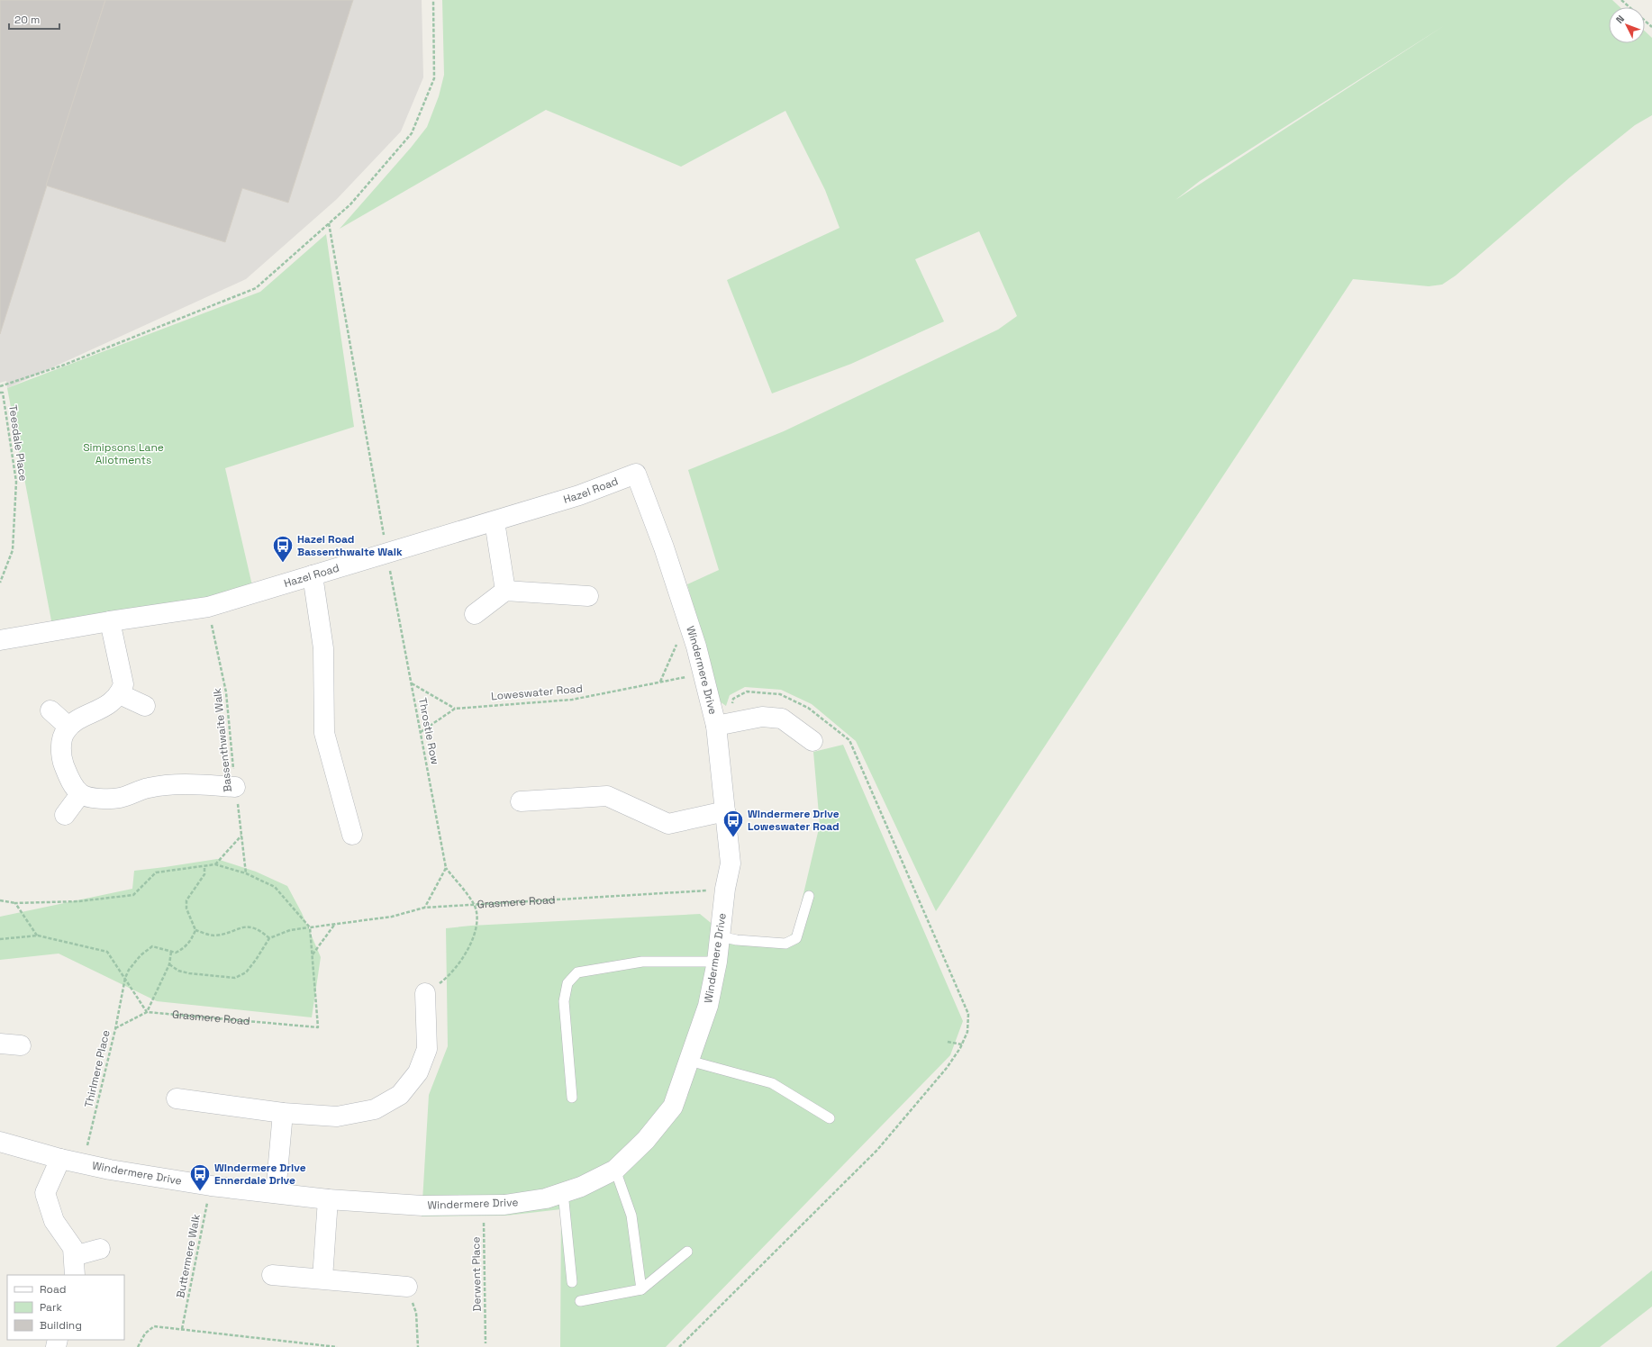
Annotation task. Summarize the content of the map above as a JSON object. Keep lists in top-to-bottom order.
{
  "streets": {
    "street": ["Hazel Road", "Windermere Drive"],
    "path": [
      "Teesdale Place",
      "Loweswater Road",
      "Throstle Row",
      "Bassenthwaite Walk",
      "Grasmere Road",
      "Thirlmere Place",
      "Buttermere Walk",
      "Derwent Place"
    ]
  },
  "crossings": [
    ["Hazel Road", "Windermere Drive"],
    ["Hazel Road", "Throstle Row"],
    ["Hazel Road", "Bassenthwaite Walk"],
    ["Windermere Drive", "Loweswater Road"],
    ["Windermere Drive", "Grasmere Road"],
    ["Windermere Drive", "Thirlmere Place"],
    ["Windermere Drive", "Buttermere Walk"],
    ["Windermere Drive", "Derwent Place"],
    ["Loweswater Road", "Throstle Row"]
  ],
  "parks": ["Simipsons Lane Allotments"],
  "places": {
    "bus stop": ["Hazel Road Bassenthwaite Walk", "Windermere Drive Loweswater Road", "Windermere Drive Ennerdale Drive"]
  },
  "legend": ["Road", "Park", "Building"],
  "scale_bar": "20 m",
  "north": "top left"
}
